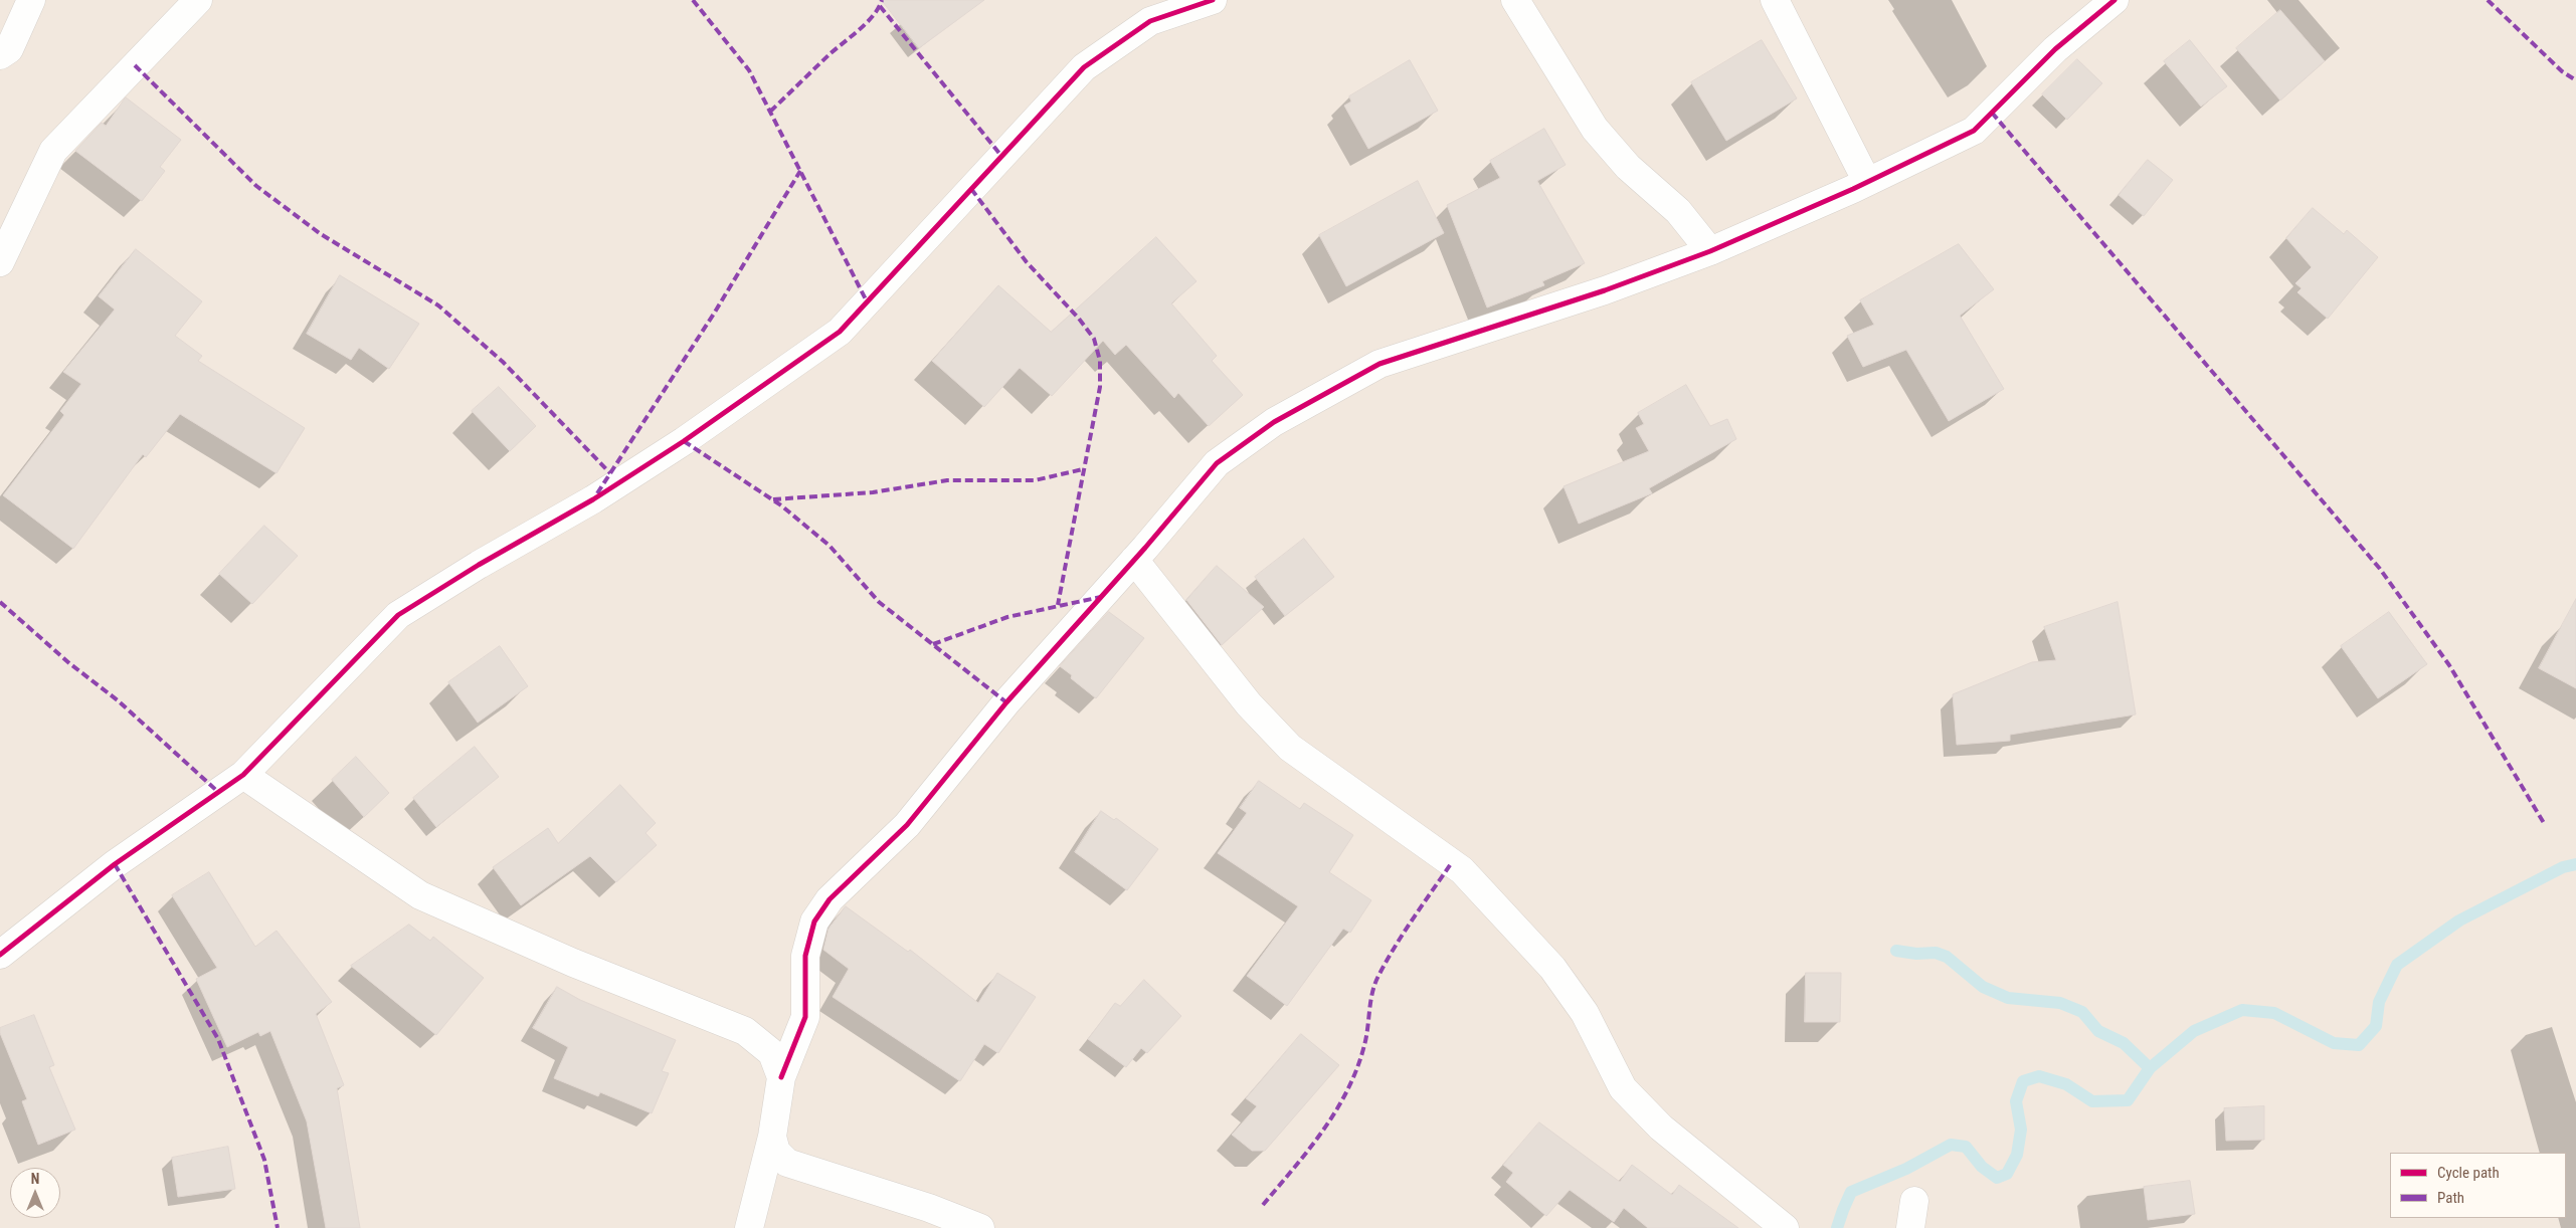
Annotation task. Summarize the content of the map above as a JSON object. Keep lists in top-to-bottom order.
{
  "legend": ["Cycle path", "Path"],
  "north": "top"
}
